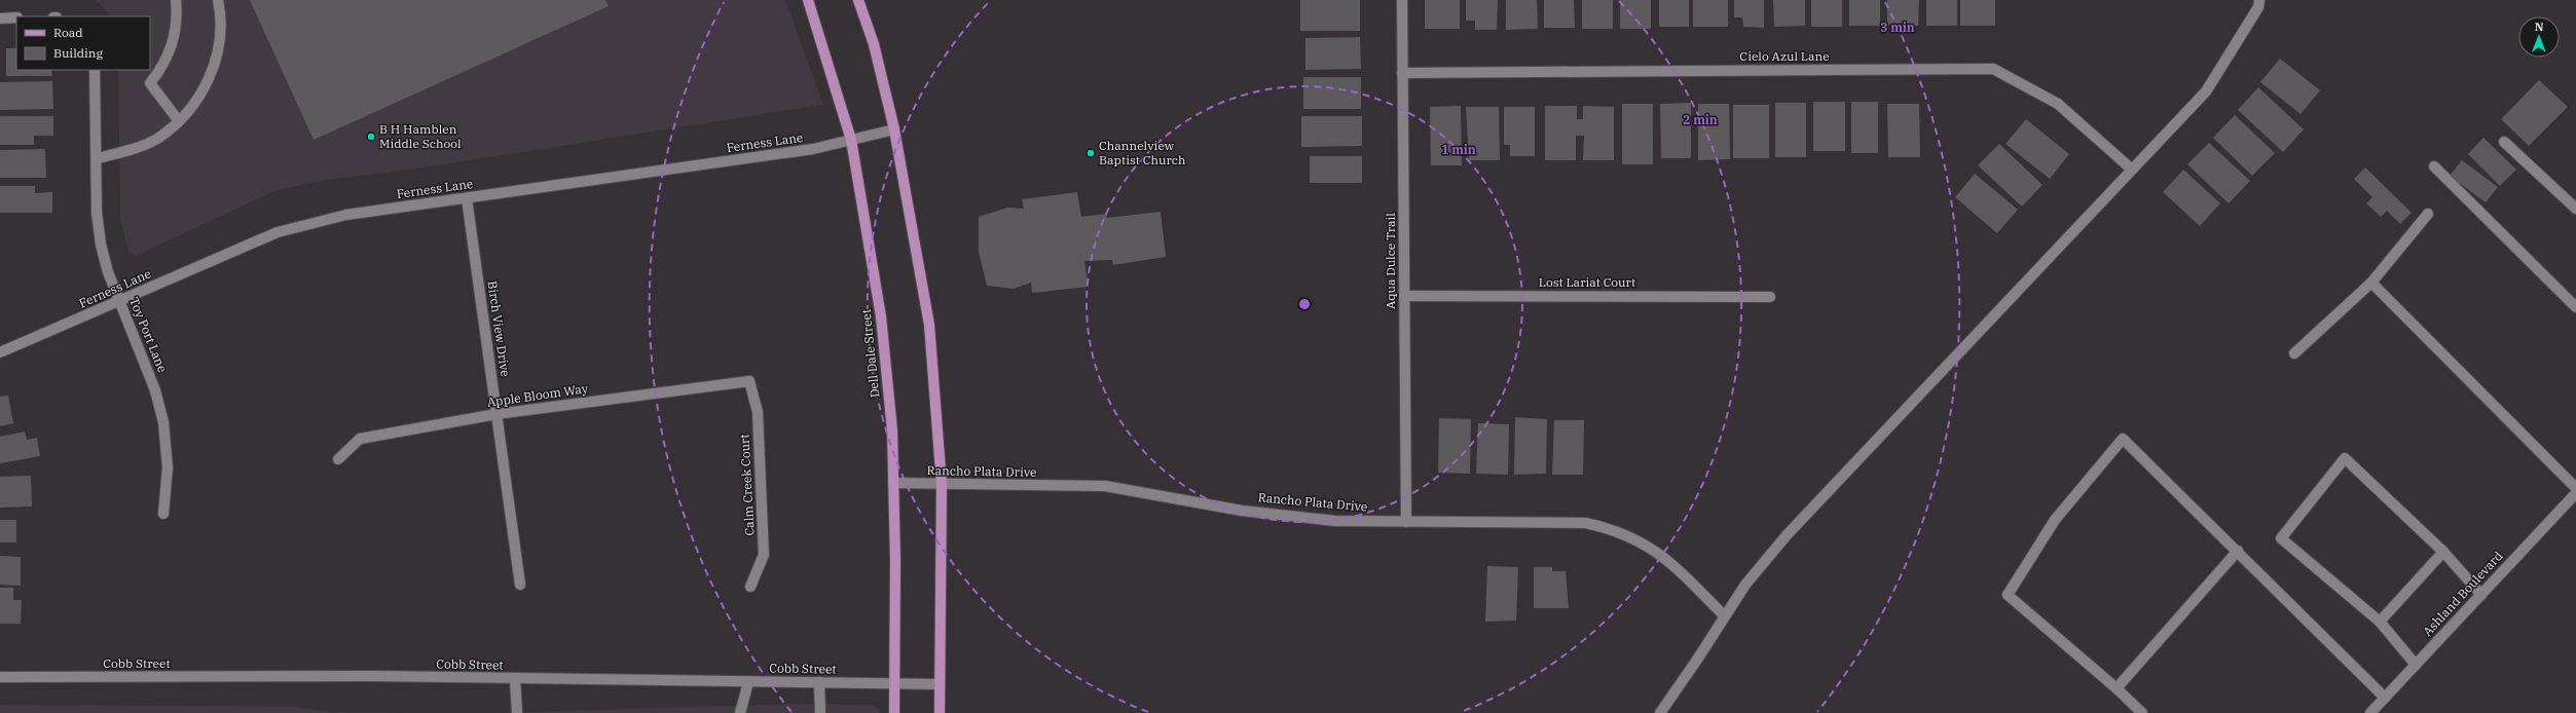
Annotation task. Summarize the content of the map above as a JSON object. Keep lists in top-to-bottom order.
{
  "streets": {
    "main road": ["Dell Dale Street"],
    "street": [
      "Cielo Azul Lane",
      "Ferness Lane",
      "Aqua Dulce Trail",
      "Lost Lariat Court",
      "Birch View Drive",
      "Toy Port Lane",
      "Apple Bloom Way",
      "Rancho Plata Drive",
      "Calm Creek Court",
      "Ashland Boulevard",
      "Cobb Street"
    ]
  },
  "crossings": [
    ["Cielo Azul Lane", "Aqua Dulce Trail"],
    ["Ferness Lane", "Birch View Drive"],
    ["Ferness Lane", "Toy Port Lane"],
    ["Ferness Lane", "Dell Dale Street"],
    ["Aqua Dulce Trail", "Lost Lariat Court"],
    ["Aqua Dulce Trail", "Rancho Plata Drive"],
    ["Birch View Drive", "Apple Bloom Way"],
    ["Dell Dale Street", "Rancho Plata Drive"],
    ["Dell Dale Street", "Cobb Street"],
    ["Apple Bloom Way", "Calm Creek Court"]
  ],
  "places": ["B H Hamblen Middle School", "Channelview Baptist Church"],
  "legend": ["Road", "Building"],
  "north": "top",
  "rings": ["3 min", "2 min", "1 min"]
}
